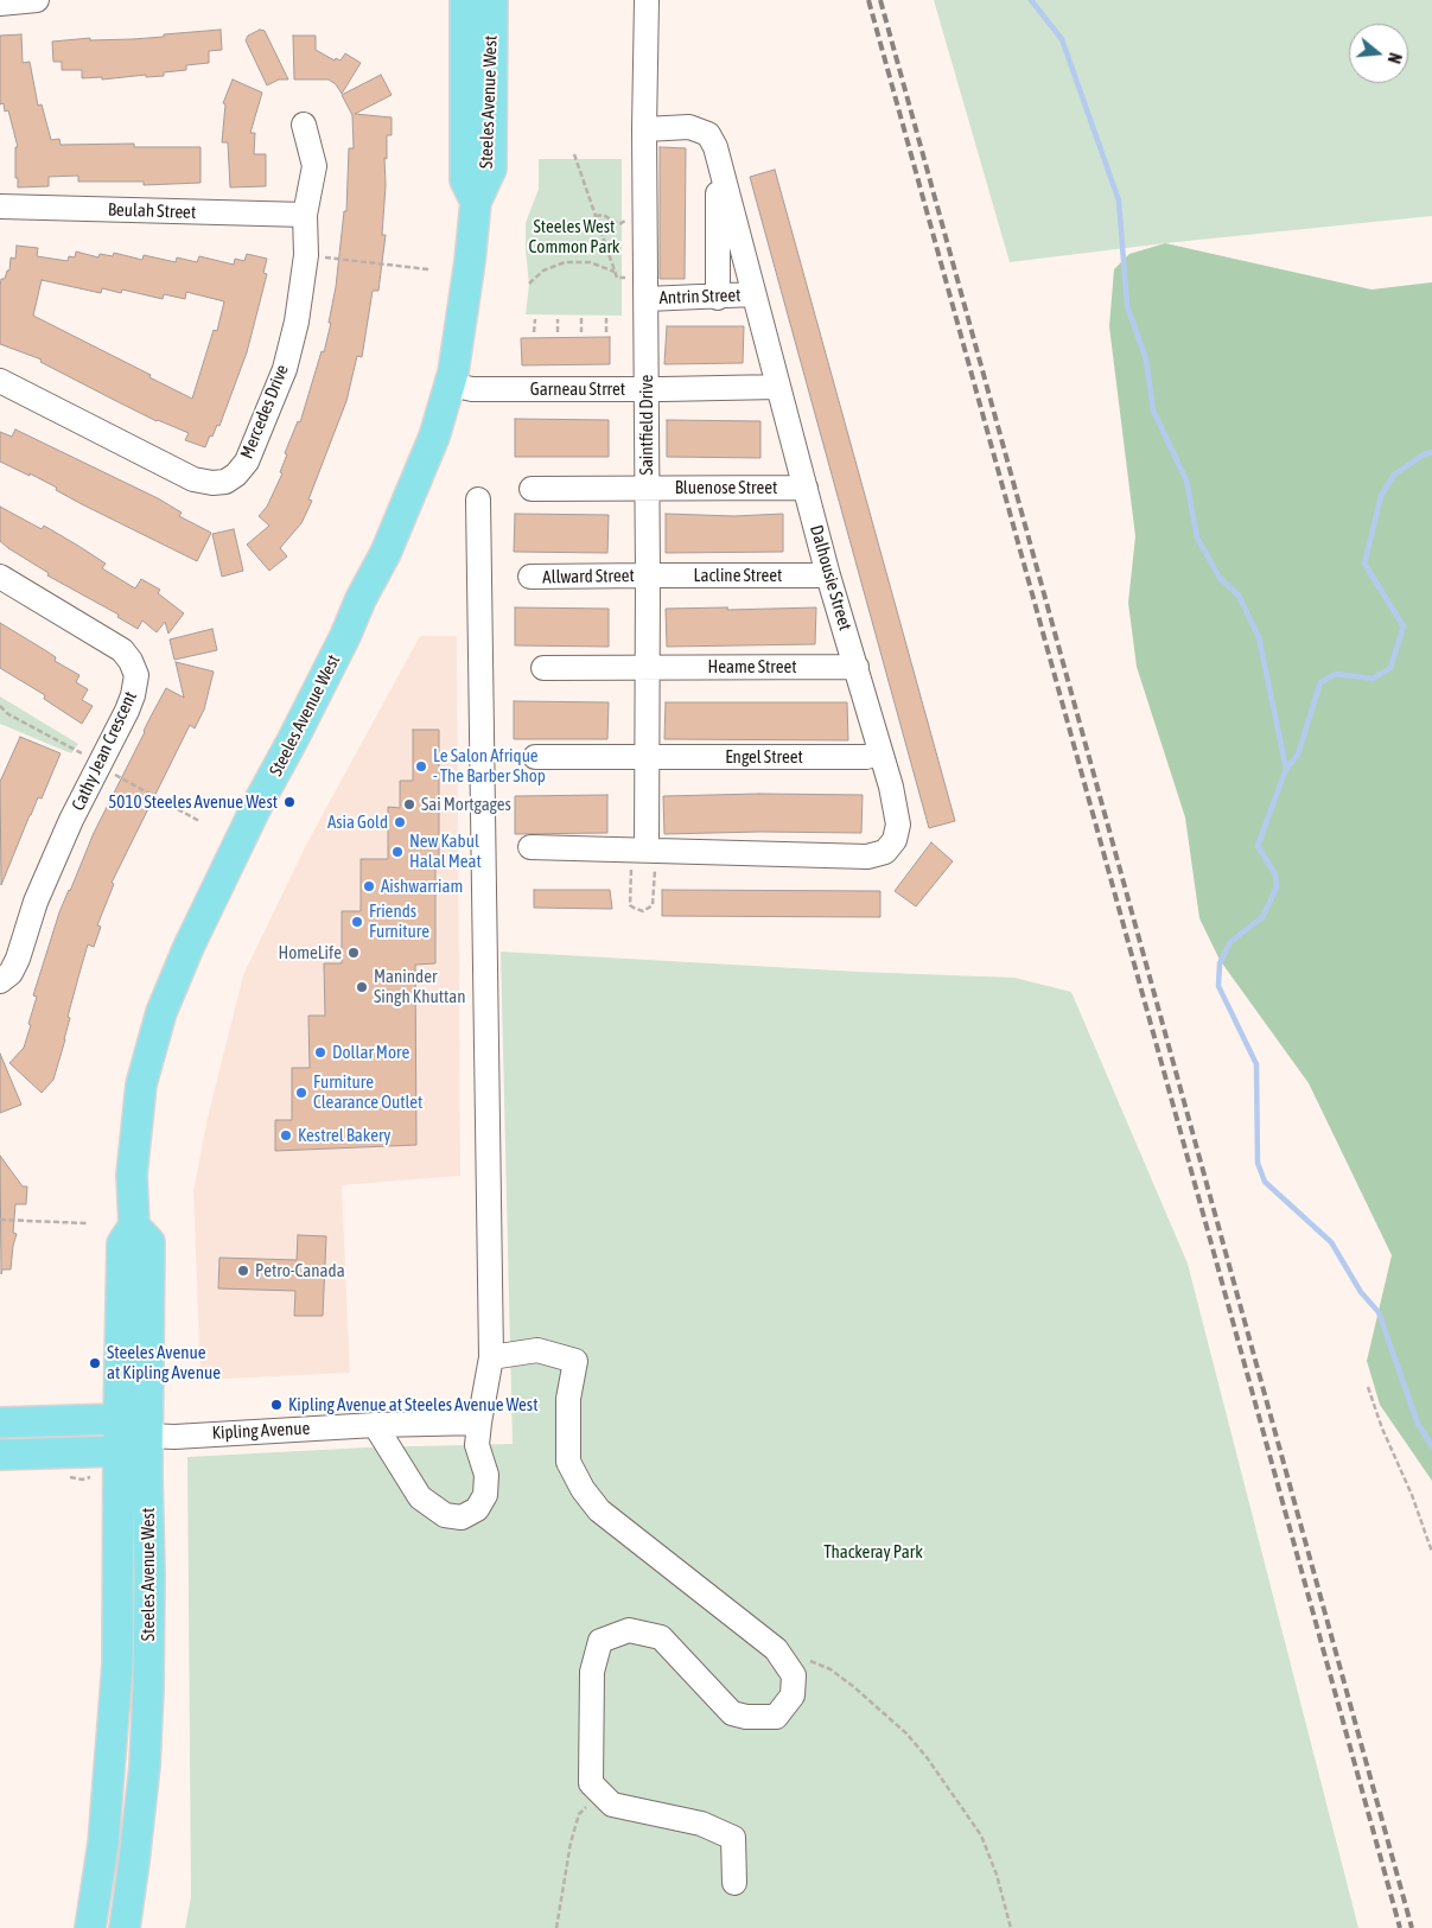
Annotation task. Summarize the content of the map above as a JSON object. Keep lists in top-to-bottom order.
{
  "streets": {
    "main road": ["Steeles Avenue West", "Kipling Avenue"],
    "street": [
      "Beulah Street",
      "Antrin Street",
      "Garneau Strret",
      "Mercedes Drive",
      "Saintfield Drive",
      "Bluenose Street",
      "Lacline Street",
      "Allward Street",
      "Dalhousie Street",
      "Heame Street",
      "Cathy Jean Crescent",
      "Engel Street"
    ]
  },
  "crossings": [
    ["Steeles Avenue West", "Garneau Strret"],
    ["Steeles Avenue West", "Kipling Avenue"],
    ["Beulah Street", "Mercedes Drive"],
    ["Antrin Street", "Saintfield Drive"],
    ["Antrin Street", "Dalhousie Street"],
    ["Garneau Strret", "Saintfield Drive"],
    ["Garneau Strret", "Dalhousie Street"],
    ["Saintfield Drive", "Bluenose Street"],
    ["Saintfield Drive", "Lacline Street"],
    ["Saintfield Drive", "Allward Street"],
    ["Saintfield Drive", "Dalhousie Street"],
    ["Saintfield Drive", "Heame Street"],
    ["Saintfield Drive", "Engel Street"],
    ["Bluenose Street", "Dalhousie Street"],
    ["Lacline Street", "Allward Street"],
    ["Lacline Street", "Dalhousie Street"],
    ["Dalhousie Street", "Heame Street"],
    ["Dalhousie Street", "Engel Street"]
  ],
  "parks": ["Steeles West Common Park", "Thackeray Park"],
  "places": [
    "Le Salon Afrique - The Barber Shop",
    "5010 Steeles Avenue West",
    "Sai Mortgages",
    "Asia Gold",
    "New Kabul Halal Meat",
    "Aishwarriam",
    "Friends Furniture",
    "HomeLife",
    "Maninder Singh Khuttan",
    "Dollar More",
    "Furniture Clearance Outlet",
    "Kestrel Bakery",
    "Petro-Canada",
    "Steeles Avenue at Kipling Avenue",
    "Kipling Avenue at Steeles Avenue West"
  ],
  "north": "right"
}
